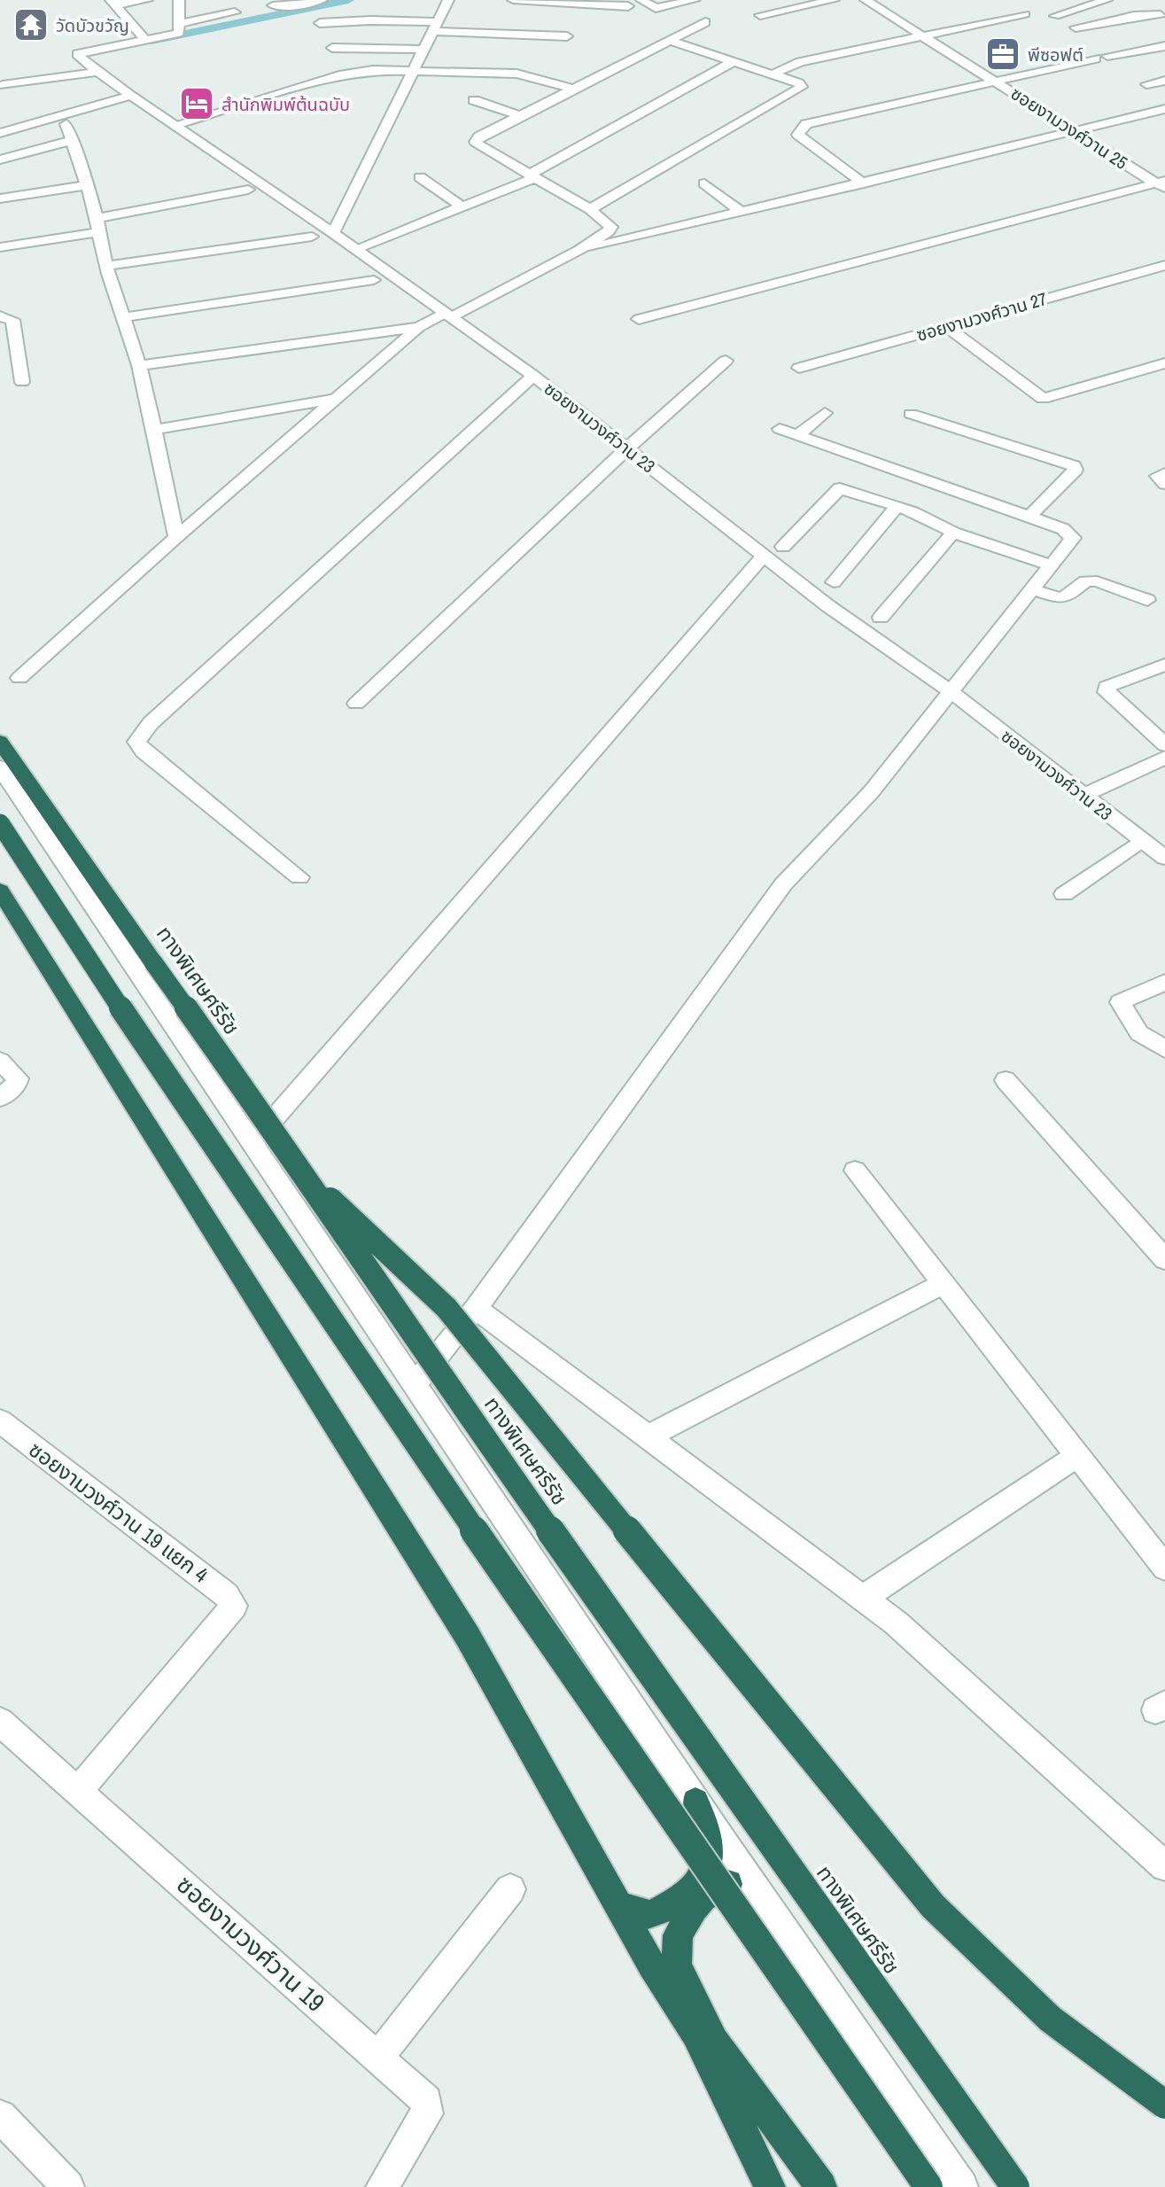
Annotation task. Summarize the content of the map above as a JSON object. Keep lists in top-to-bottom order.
{
  "streets": {
    "highway": ["ทางพิเศษศรีรัช"],
    "street": [
      "ซอยงามวงศ์วาน 25",
      "ซอยงามวงศ์วาน 27",
      "ซอยงามวงศ์วาน 23",
      "ซอยงามวงศ์วาน 19 แยก 4",
      "ซอยงามวงศ์วาน 19"
    ]
  },
  "crossings": [
    ["ซอยงามวงศ์วาน 19 แยก 4", "ซอยงามวงศ์วาน 19"]
  ],
  "places": {
    "temple": ["วัดบัวขวัญ"],
    "office": ["พีซอฟต์"],
    "hotel": ["สำนักพิมพ์ต้นฉบับ"]
  }
}
